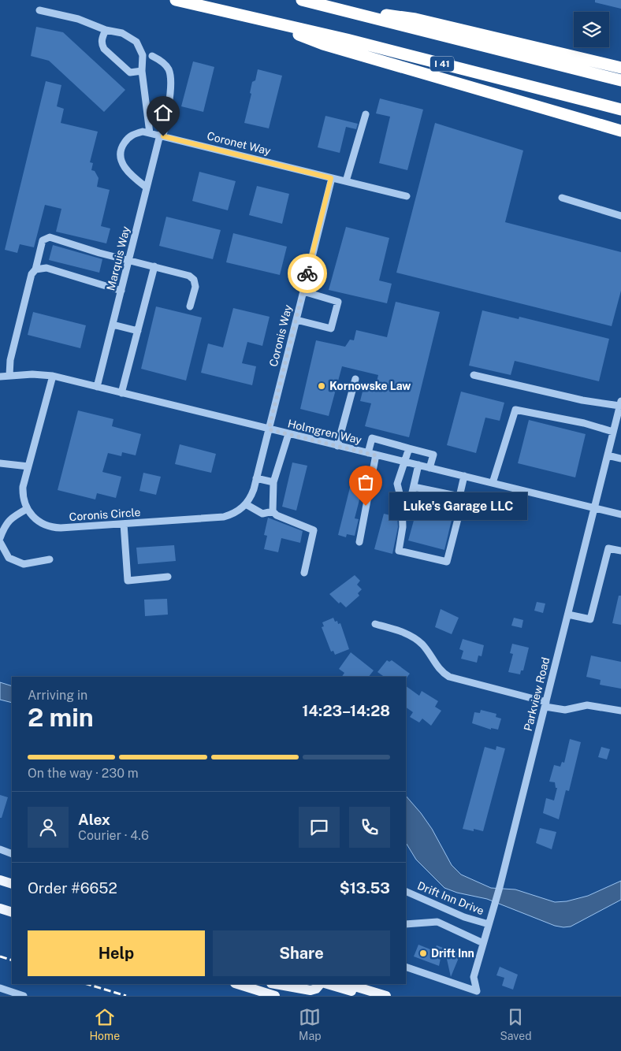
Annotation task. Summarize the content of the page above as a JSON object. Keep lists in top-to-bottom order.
{
  "streets": {
    "highway": ["I 41"],
    "street": [
      "Coronet Way",
      "Marquis Way",
      "Coronis Way",
      "Holmgren Way",
      "Coronis Circle",
      "Parkview Road",
      "Drift Inn Drive"
    ]
  },
  "crossings": [
    ["Coronet Way", "Marquis Way"],
    ["Coronet Way", "Coronis Way"],
    ["Marquis Way", "Holmgren Way"],
    ["Coronis Way", "Holmgren Way"],
    ["Holmgren Way", "Parkview Road"],
    ["Parkview Road", "Drift Inn Drive"]
  ],
  "places": ["Kornowske Law", "Luke's Garage LLC", "Drift Inn"],
  "page": {
    "bubble": "Luke's Garage LLC",
    "heading": ["2 min", "Arriving in", "14:23–14:28"],
    "panel": [
      "Alex",
      "Courier · 4.6",
      "Order #6652",
      "$13.53"
    ],
    "bar": "On the way · 230 m",
    "buttons": ["Help", "Share"],
    "tabs": ["Home", "Map", "Saved"]
  }
}
